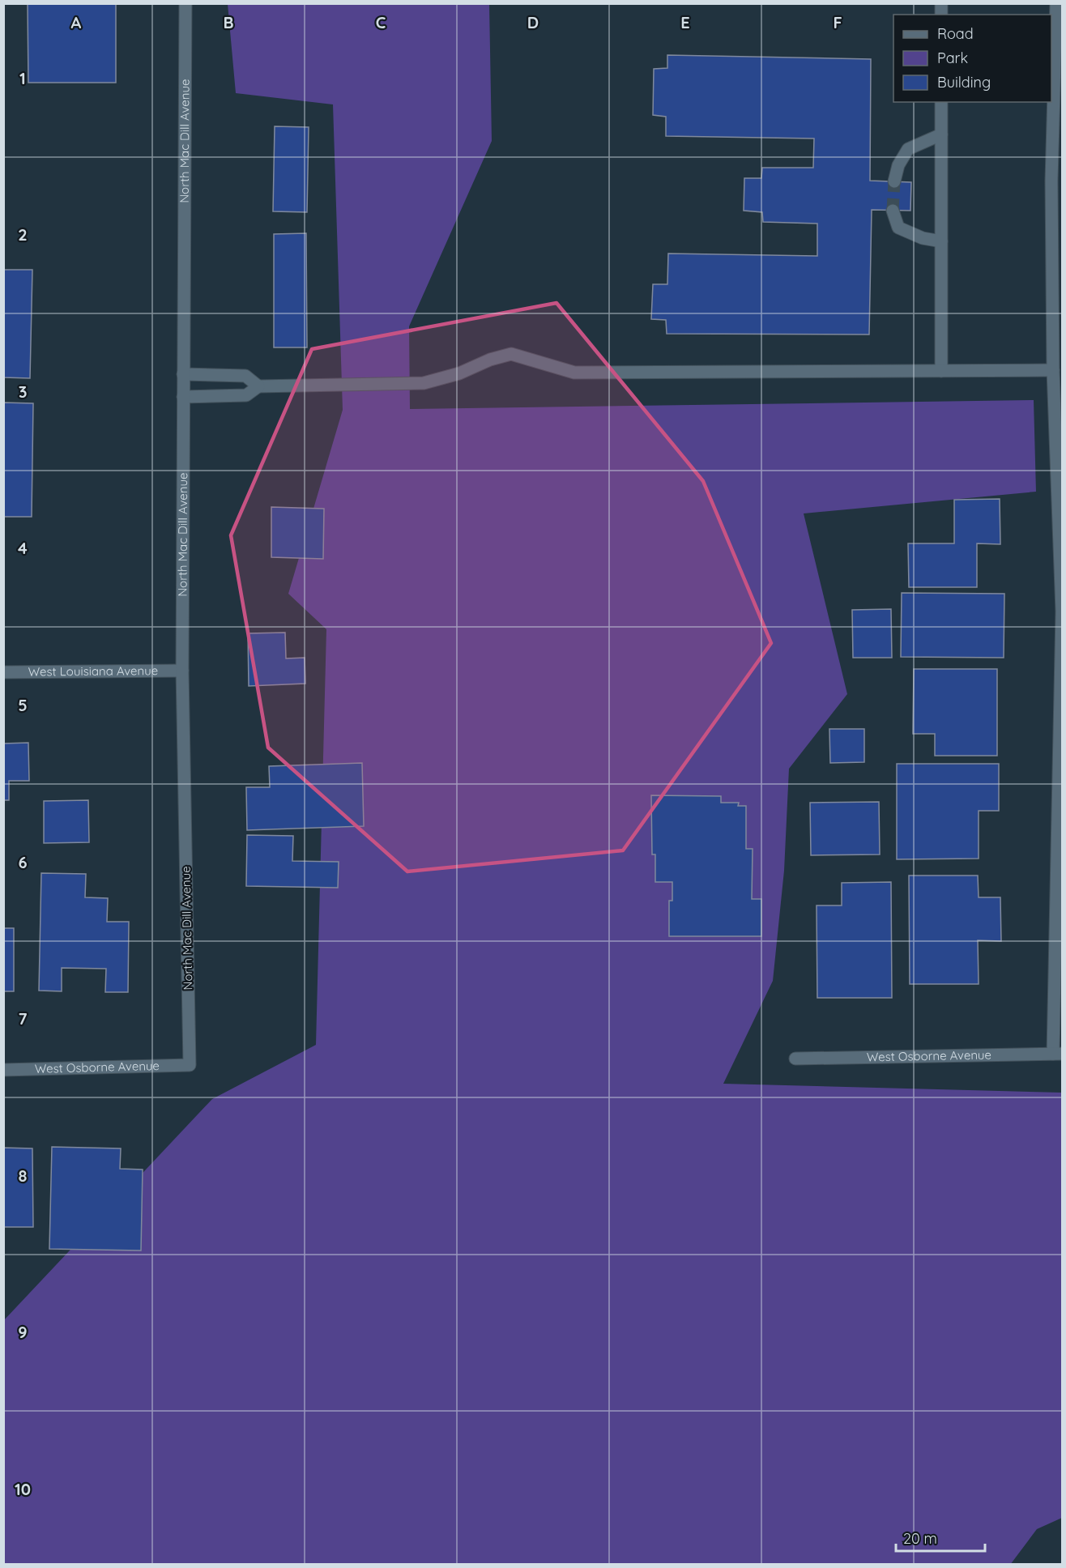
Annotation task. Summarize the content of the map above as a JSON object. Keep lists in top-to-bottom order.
{
  "streets": {
    "street": ["North Mac Dill Avenue", "West Louisiana Avenue", "West Osborne Avenue"]
  },
  "crossings": [
    ["North Mac Dill Avenue", "West Louisiana Avenue"],
    ["North Mac Dill Avenue", "West Osborne Avenue"]
  ],
  "legend": ["Road", "Park", "Building"],
  "scale_bar": "20 m",
  "grid": {
    "columns": [
      "A",
      "B",
      "C",
      "D",
      "E",
      "F"
    ],
    "rows": [
      "1",
      "2",
      "3",
      "4",
      "5",
      "6",
      "7",
      "8",
      "9",
      "10"
    ]
  }
}
